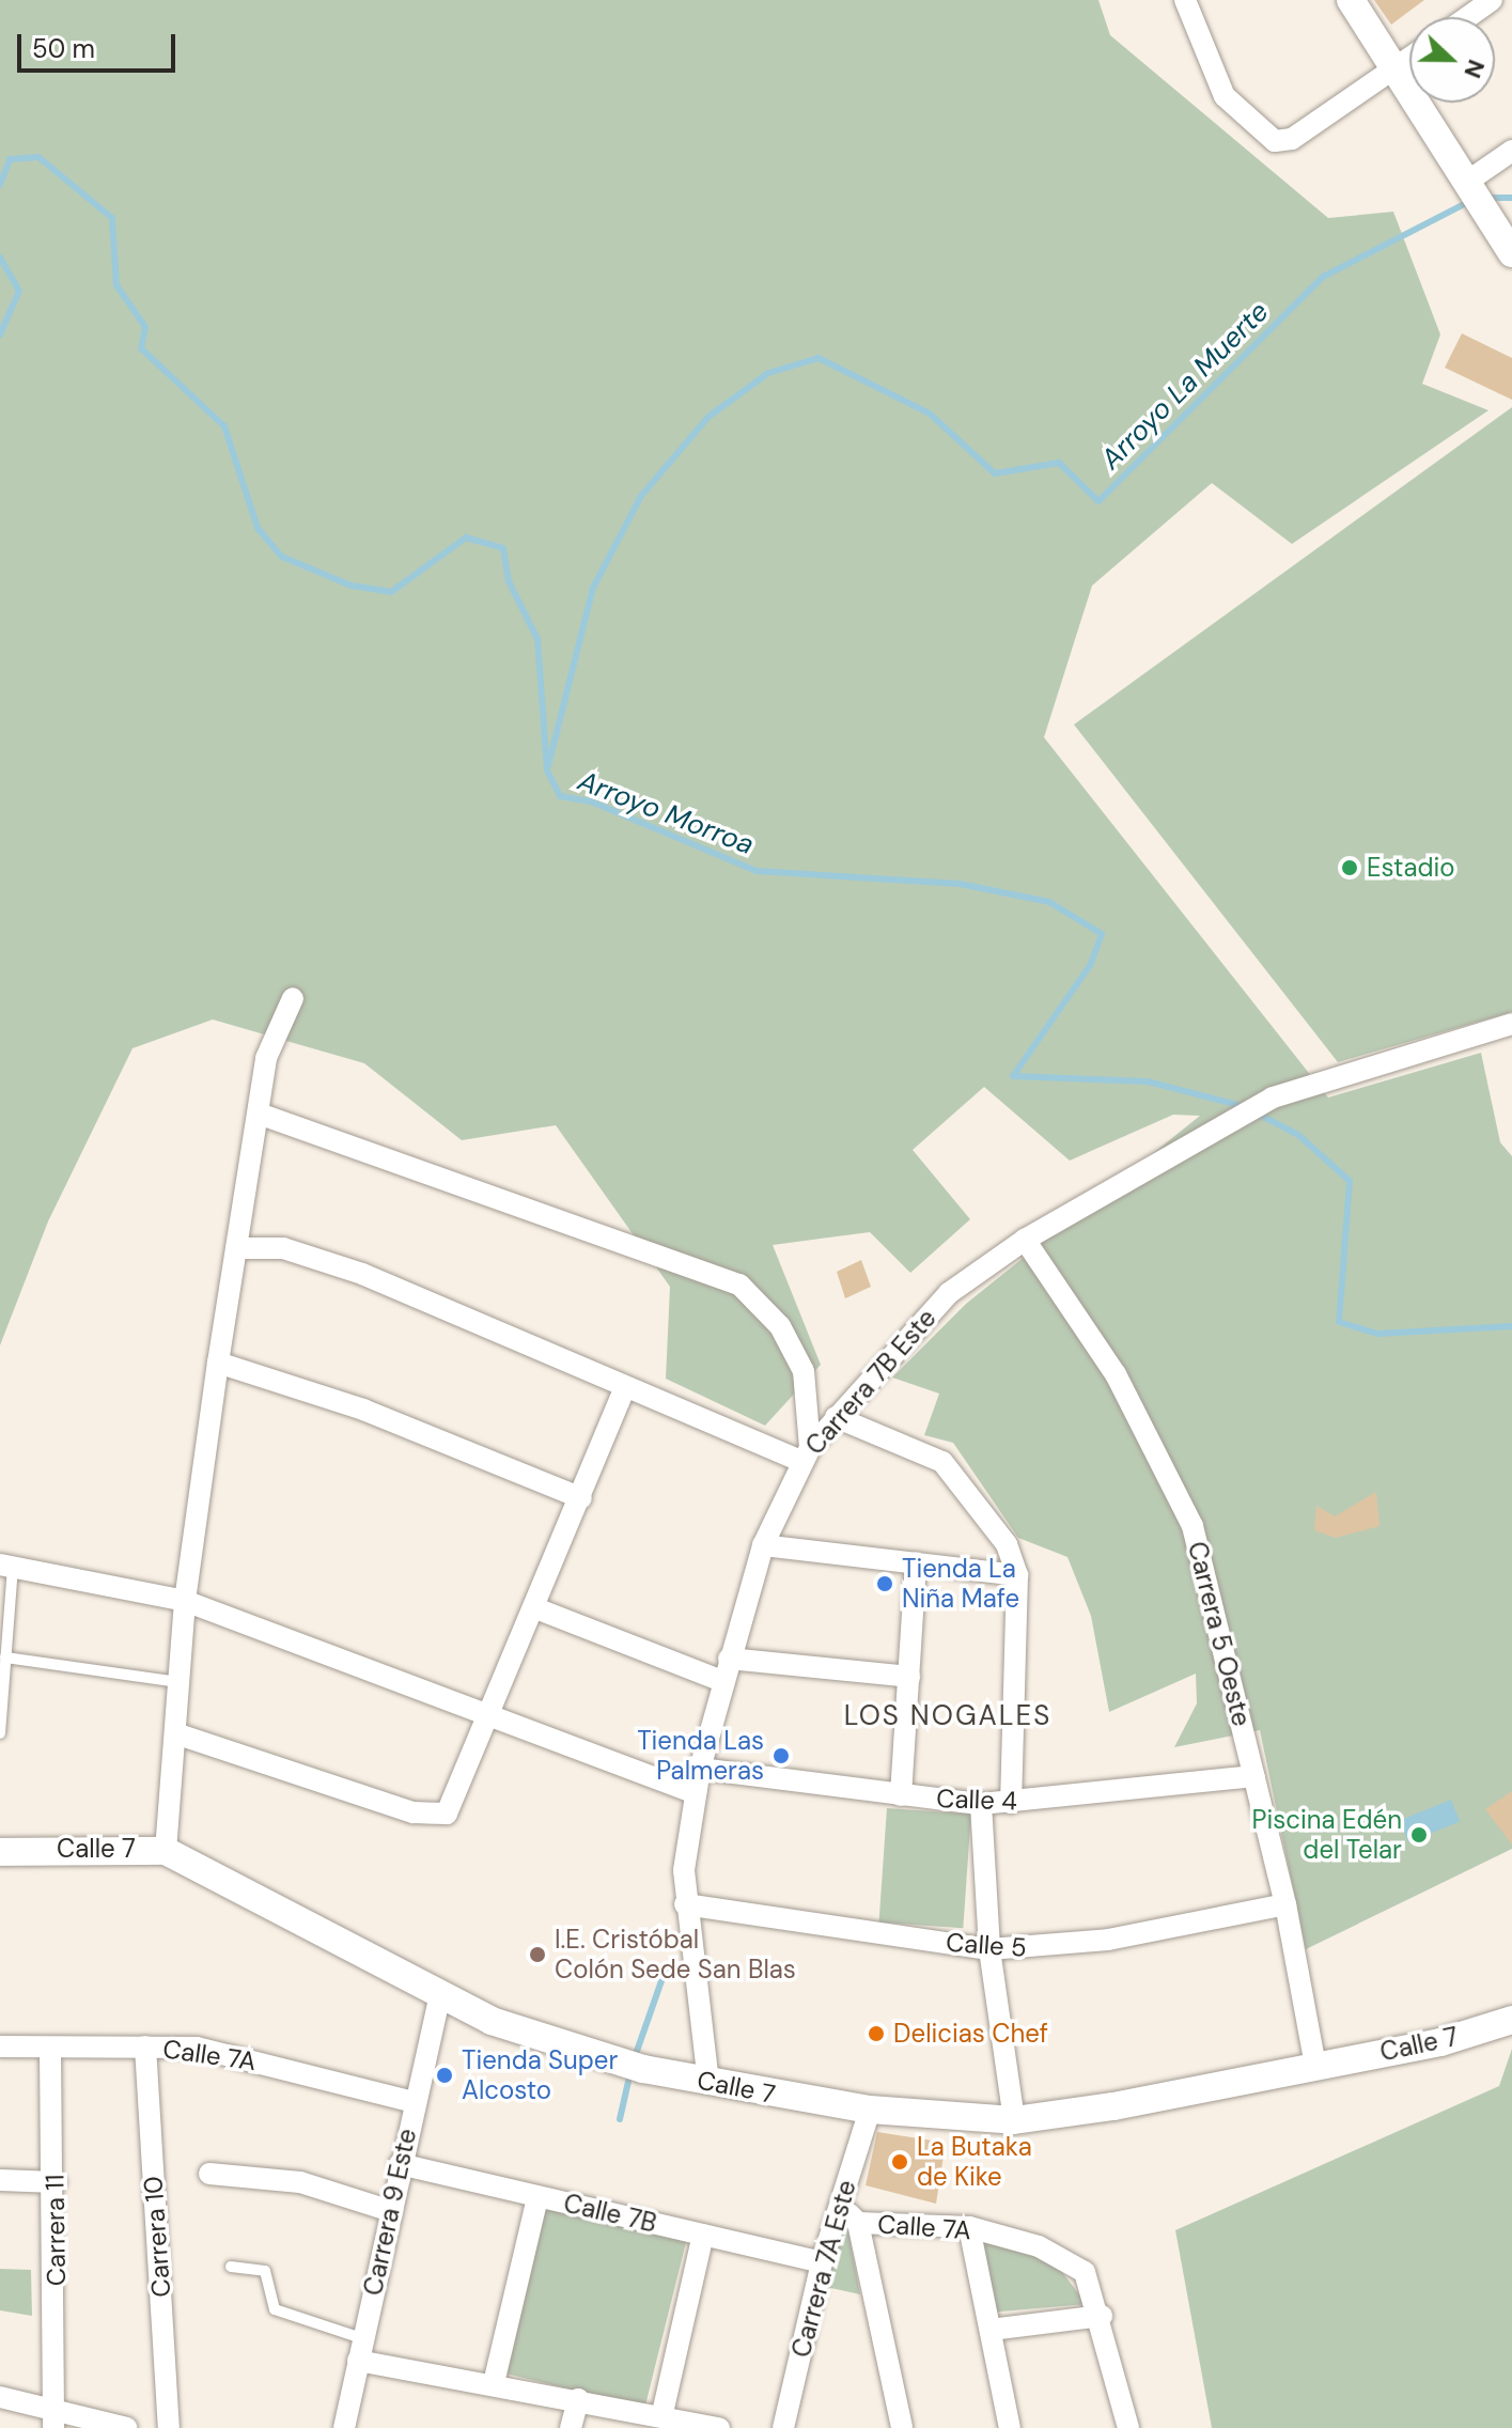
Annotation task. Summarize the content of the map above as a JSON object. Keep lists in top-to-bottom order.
{
  "streets": {
    "street": [
      "Carrera 7B Este",
      "Carrera 5 Oeste",
      "Calle 4",
      "Calle 7",
      "Calle 5",
      "Calle 7A",
      "Carrera 9 Este",
      "Calle 7B",
      "Carrera 11",
      "Carrera 10",
      "Carrera 7A Este"
    ]
  },
  "crossings": [
    ["Carrera 7B Este", "Carrera 5 Oeste"],
    ["Carrera 7B Este", "Calle 4"],
    ["Carrera 7B Este", "Calle 7"],
    ["Carrera 7B Este", "Calle 5"],
    ["Carrera 5 Oeste", "Calle 4"],
    ["Carrera 5 Oeste", "Calle 7"],
    ["Carrera 5 Oeste", "Calle 5"],
    ["Calle 7", "Carrera 9 Este"],
    ["Calle 7", "Carrera 7A Este"],
    ["Calle 7A", "Carrera 9 Este"],
    ["Calle 7A", "Carrera 11"],
    ["Calle 7A", "Carrera 10"],
    ["Carrera 9 Este", "Calle 7B"],
    ["Calle 7B", "Carrera 7A Este"]
  ],
  "districts": ["LOS NOGALES"],
  "water": ["Arroyo La Muerte", "Arroyo Morroa"],
  "places": [
    "Estadio",
    "Tienda La Niña Mafe",
    "Tienda Las Palmeras",
    "Piscina Edén del Telar",
    "I.E. Cristóbal Colón Sede San Blas",
    "Delicias Chef",
    "Tienda Super Alcosto",
    "La Butaka de Kike"
  ],
  "scale_bar": "50 m",
  "north": "right"
}
